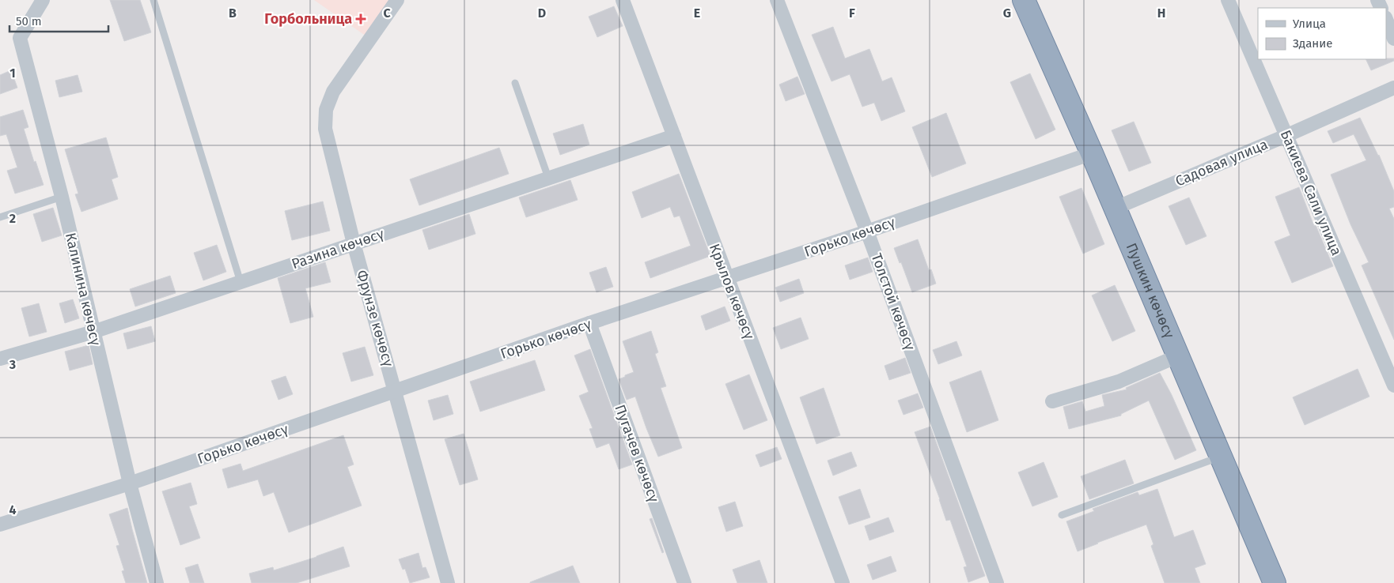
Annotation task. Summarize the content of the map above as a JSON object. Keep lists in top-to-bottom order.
{
  "streets": {
    "highway": ["Пушкин көчөсү"],
    "street": [
      "Садовая улица",
      "Бакиева Сали улица",
      "Горько көчөсү",
      "Разина көчөсү",
      "Калинина көчөсү",
      "Крылов көчөсү",
      "Толстой көчөсү",
      "Фрунзе көчөсү",
      "Пугачев көчөсү"
    ]
  },
  "crossings": [
    ["Садовая улица", "Бакиева Сали улица"],
    ["Садовая улица", "Пушкин көчөсү"],
    ["Горько көчөсү", "Калинина көчөсү"],
    ["Горько көчөсү", "Крылов көчөсү"],
    ["Горько көчөсү", "Пушкин көчөсү"],
    ["Горько көчөсү", "Толстой көчөсү"],
    ["Горько көчөсү", "Фрунзе көчөсү"],
    ["Горько көчөсү", "Пугачев көчөсү"],
    ["Разина көчөсү", "Калинина көчөсү"],
    ["Разина көчөсү", "Крылов көчөсү"],
    ["Разина көчөсү", "Фрунзе көчөсү"]
  ],
  "places": {
    "health": ["Горбольница"]
  },
  "legend": ["Улица", "Здание"],
  "scale_bar": "50 m",
  "grid": {
    "columns": [
      "B",
      "C",
      "D",
      "E",
      "F",
      "G",
      "H"
    ],
    "rows": [
      "1",
      "2",
      "3",
      "4"
    ]
  }
}
